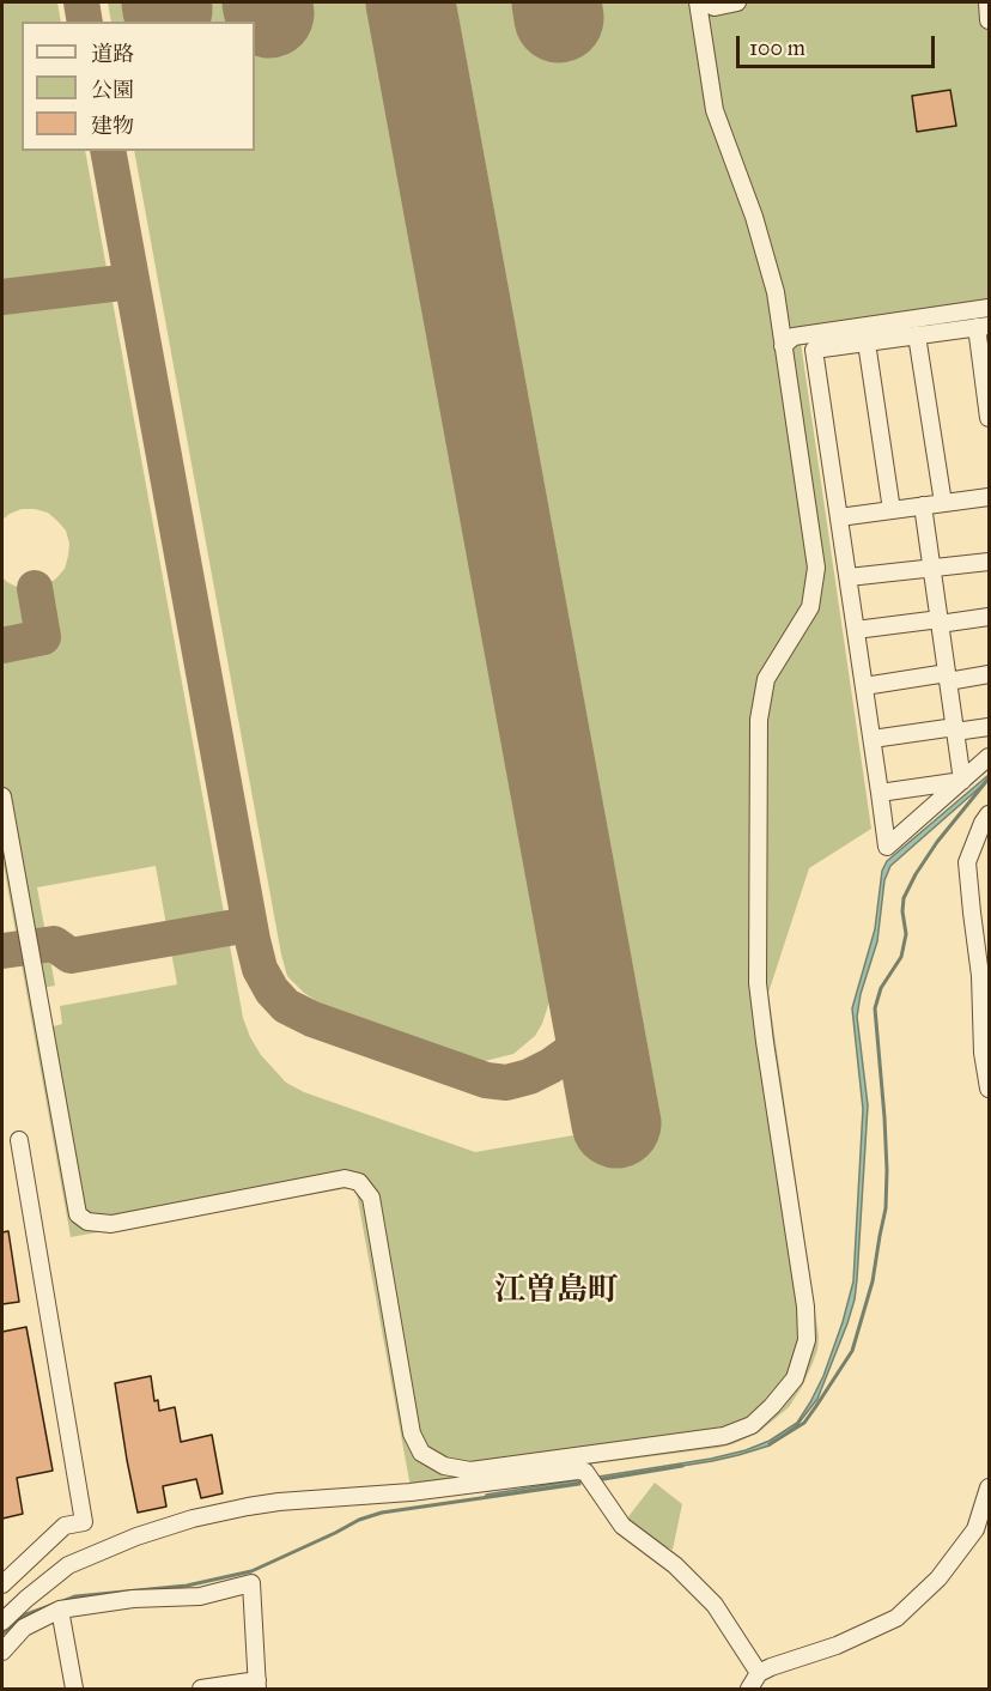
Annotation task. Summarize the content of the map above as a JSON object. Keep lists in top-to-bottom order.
{
  "districts": ["江曽島町"],
  "legend": ["道路", "公園", "建物"],
  "scale_bar": "100 m"
}
